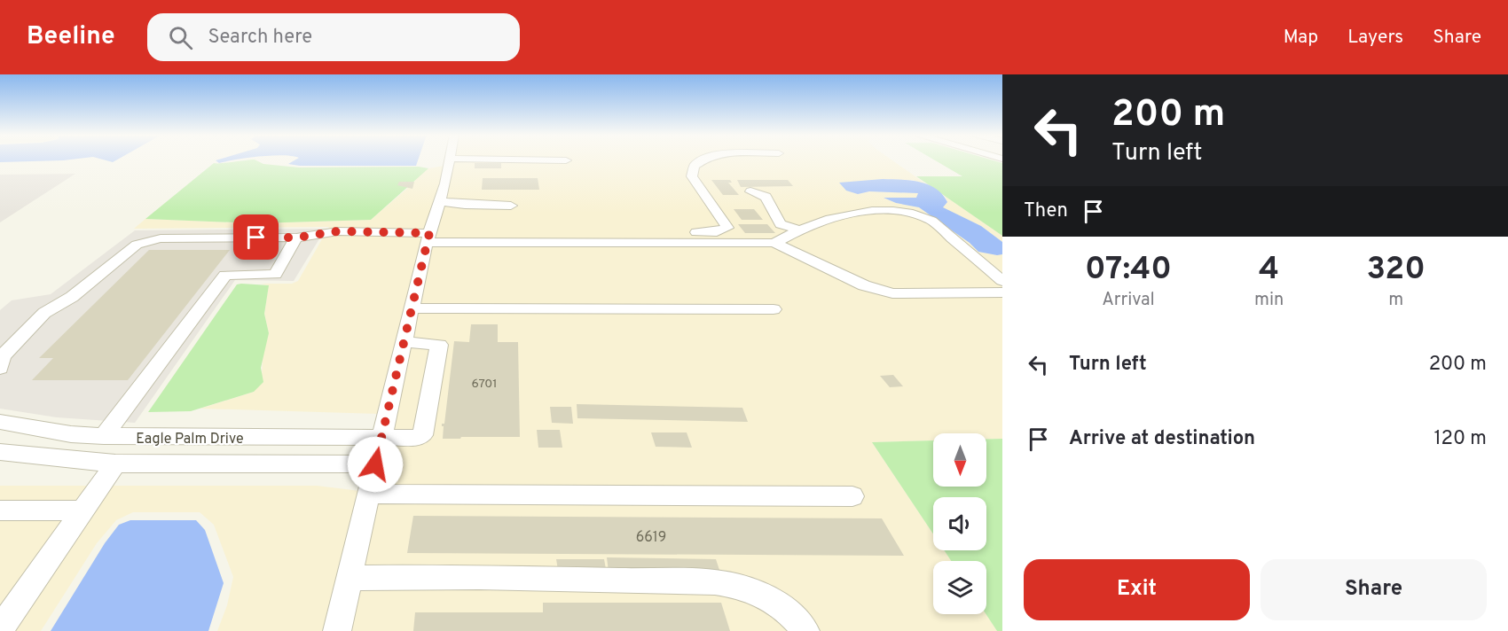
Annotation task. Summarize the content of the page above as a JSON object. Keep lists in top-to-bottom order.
{
  "streets": {
    "street": ["Eagle Palm Drive"]
  },
  "house_numbers": ["6701", "6619"],
  "north": "bottom",
  "page": {
    "header": "Beeline",
    "search": "Search here",
    "nav": ["Map", "Layers", "Share"],
    "turn": ["200 m", "Turn left"],
    "then": "Then",
    "eta": [
      "07:40",
      "Arrival",
      "4",
      "min",
      "320",
      "m"
    ],
    "list": [
      {
        "name": "Turn left",
        "value": "200 m"
      },
      {
        "name": "Arrive at destination",
        "value": "120 m"
      }
    ],
    "buttons": ["Exit", "Share"]
  }
}
